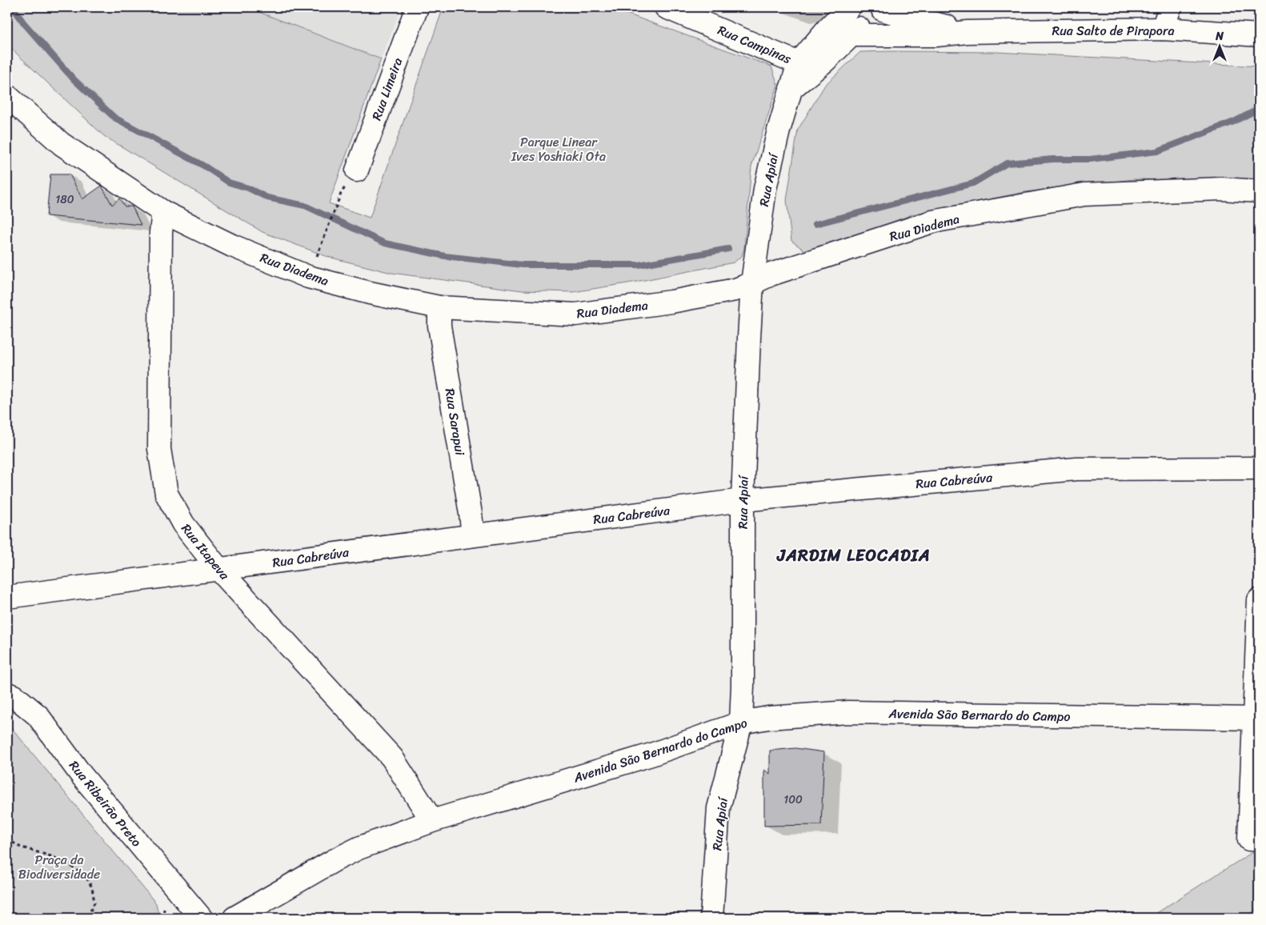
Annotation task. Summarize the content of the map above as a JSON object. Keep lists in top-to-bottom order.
{
  "streets": {
    "street": [
      "Rua Salto de Pirapora",
      "Rua Campinas",
      "Rua Limeira",
      "Rua Apiaí",
      "Rua Diadema",
      "Rua Sarapui",
      "Rua Cabreúva",
      "Rua Itapeva",
      "Avenida São Bernardo do Campo",
      "Rua Ribeirão Preto"
    ]
  },
  "crossings": [
    ["Rua Campinas", "Rua Apiaí"],
    ["Rua Apiaí", "Rua Diadema"],
    ["Rua Apiaí", "Rua Cabreúva"],
    ["Rua Apiaí", "Avenida São Bernardo do Campo"],
    ["Rua Diadema", "Rua Sarapui"],
    ["Rua Diadema", "Rua Itapeva"],
    ["Rua Sarapui", "Rua Cabreúva"],
    ["Rua Cabreúva", "Rua Itapeva"],
    ["Rua Itapeva", "Avenida São Bernardo do Campo"]
  ],
  "districts": ["JARDIM LEOCADIA"],
  "parks": ["Parque Linear Ives Yoshiaki Ota", "Praça da Biodiversidade"],
  "house_numbers": ["180", "100"],
  "north": "top"
}
